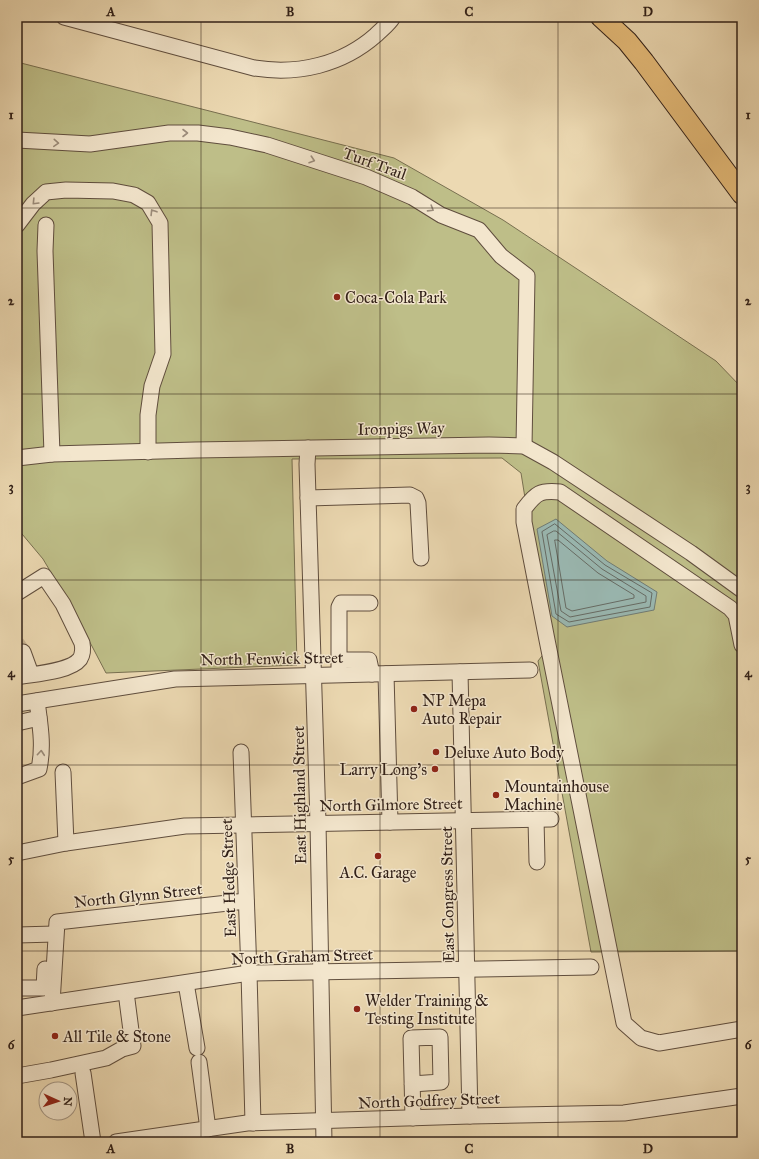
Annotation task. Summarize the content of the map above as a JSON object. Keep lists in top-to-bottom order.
{
  "streets": {
    "street": [
      "Turf Trail",
      "Ironpigs Way",
      "North Fenwick Street",
      "East Highland Street",
      "North Gilmore Street",
      "East Hedge Street",
      "East Congress Street",
      "North Glynn Street",
      "North Graham Street",
      "North Godfrey Street"
    ]
  },
  "crossings": [
    ["Turf Trail", "Ironpigs Way"],
    ["Ironpigs Way", "East Highland Street"],
    ["North Fenwick Street", "East Highland Street"],
    ["North Fenwick Street", "East Congress Street"],
    ["East Highland Street", "North Gilmore Street"],
    ["East Highland Street", "North Graham Street"],
    ["East Highland Street", "North Godfrey Street"],
    ["North Gilmore Street", "East Hedge Street"],
    ["North Gilmore Street", "East Congress Street"],
    ["East Hedge Street", "North Glynn Street"],
    ["East Hedge Street", "North Graham Street"],
    ["East Hedge Street", "North Godfrey Street"],
    ["East Congress Street", "North Graham Street"],
    ["East Congress Street", "North Godfrey Street"]
  ],
  "one_way": ["Turf Trail"],
  "places": [
    "Coca-Cola Park",
    "NP Mepa Auto Repair",
    "Deluxe Auto Body",
    "Larry Long's",
    "Mountainhouse Machine",
    "A.C. Garage",
    "Welder Training & Testing Institute",
    "All Tile & Stone"
  ],
  "north": "right",
  "grid": {
    "columns": [
      "A",
      "B",
      "C",
      "D"
    ],
    "rows": [
      "1",
      "2",
      "3",
      "4",
      "5",
      "6"
    ]
  }
}
